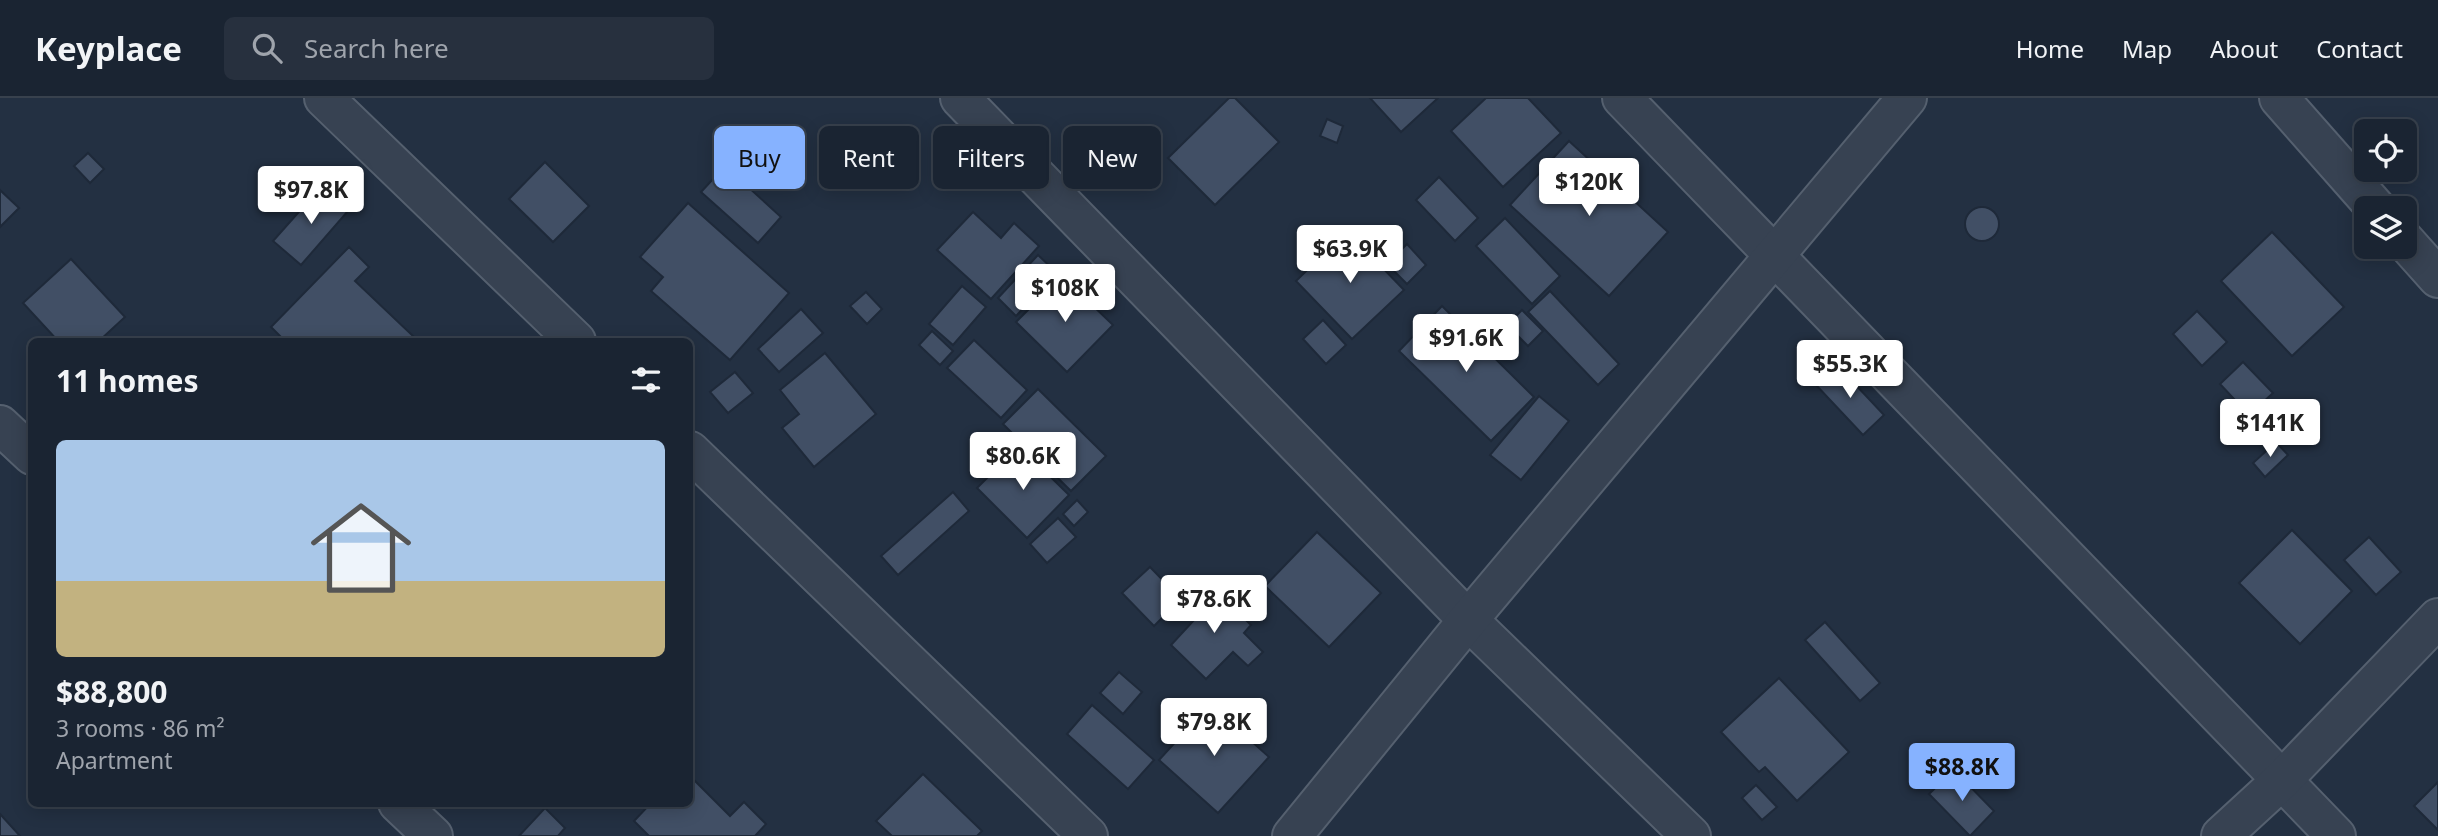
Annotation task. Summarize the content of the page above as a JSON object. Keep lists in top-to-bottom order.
{
  "page": {
    "header": "Keyplace",
    "search": "Search here",
    "nav": [
      "Home",
      "Map",
      "About",
      "Contact"
    ],
    "chip": [
      "Buy",
      "Rent",
      "Filters",
      "New"
    ],
    "price": [
      "$120K",
      "$97.8K",
      "$63.9K",
      "$108K",
      "$91.6K",
      "$55.3K",
      "$141K",
      "$80.6K",
      "$78.6K",
      "$79.8K",
      "$88.8K"
    ],
    "heading": "11 homes",
    "list": [
      {
        "name": "$88,800",
        "note": "3 rooms · 86 m² · Apartment"
      }
    ]
  }
}
